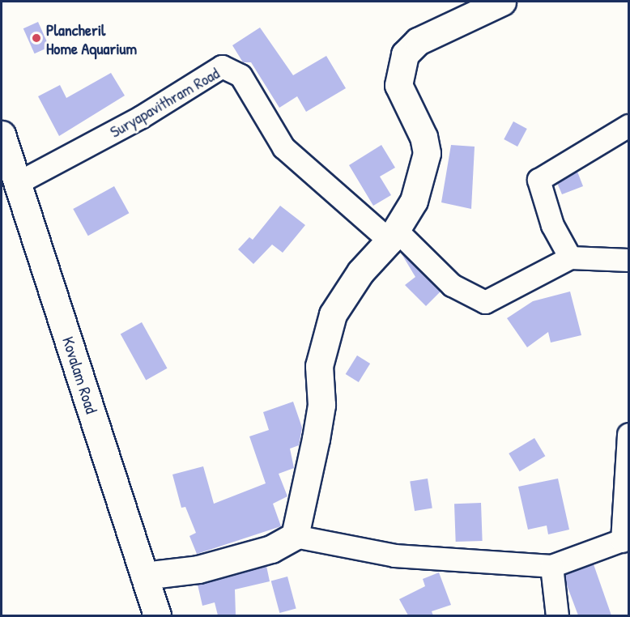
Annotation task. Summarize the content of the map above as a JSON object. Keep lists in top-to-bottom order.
{
  "streets": {
    "main road": ["Kovalam Road"],
    "street": ["Suryapavithram Road"]
  },
  "crossings": [
    ["Suryapavithram Road", "Kovalam Road"]
  ],
  "places": ["Plancheril Home Aquarium"]
}
